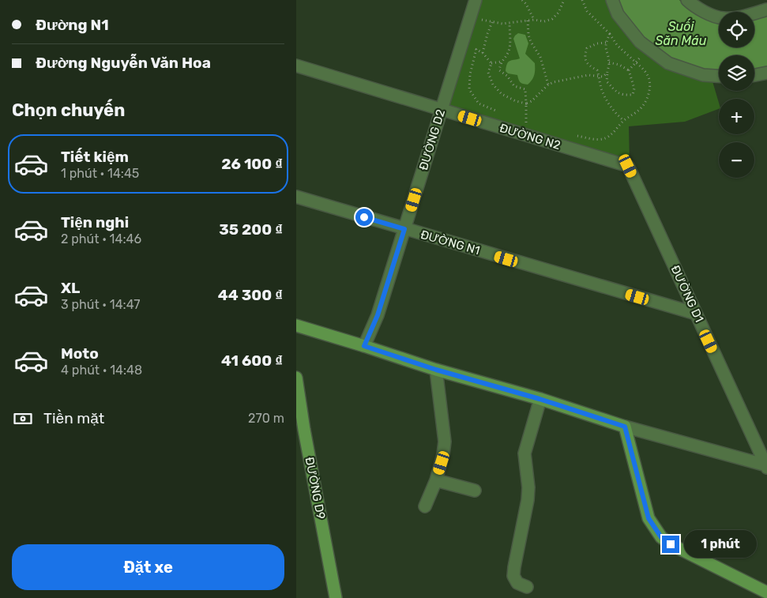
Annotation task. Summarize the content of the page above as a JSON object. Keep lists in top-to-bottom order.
{
  "streets": {
    "street": [
      "ĐƯỜNG N2",
      "ĐƯỜNG D2",
      "ĐƯỜNG N1",
      "ĐƯỜNG D1",
      "ĐƯỜNG D9"
    ]
  },
  "crossings": [
    ["ĐƯỜNG N2", "ĐƯỜNG D2"],
    ["ĐƯỜNG N2", "ĐƯỜNG D1"],
    ["ĐƯỜNG D2", "ĐƯỜNG N1"],
    ["ĐƯỜNG N1", "ĐƯỜNG D1"]
  ],
  "water": ["Suối Săn Máu"],
  "page": {
    "banner": ["Đường N1", "Đường Nguyễn Văn Hoa"],
    "map_buttons": ["+", "−"],
    "heading": "Chọn chuyến",
    "list": [
      {
        "name": "Tiết kiệm",
        "note": "1 phút · 14:45",
        "value": "26 100 ₫"
      },
      {
        "name": "Tiện nghi",
        "note": "2 phút · 14:46",
        "value": "35 200 ₫"
      },
      {
        "name": "XL",
        "note": "3 phút · 14:47",
        "value": "44 300 ₫"
      },
      {
        "name": "Moto",
        "note": "4 phút · 14:48",
        "value": "41 600 ₫"
      }
    ],
    "pay": ["Tiền mặt", "270 m"],
    "bubble": "1 phút",
    "buttons": "Đặt xe"
  }
}
